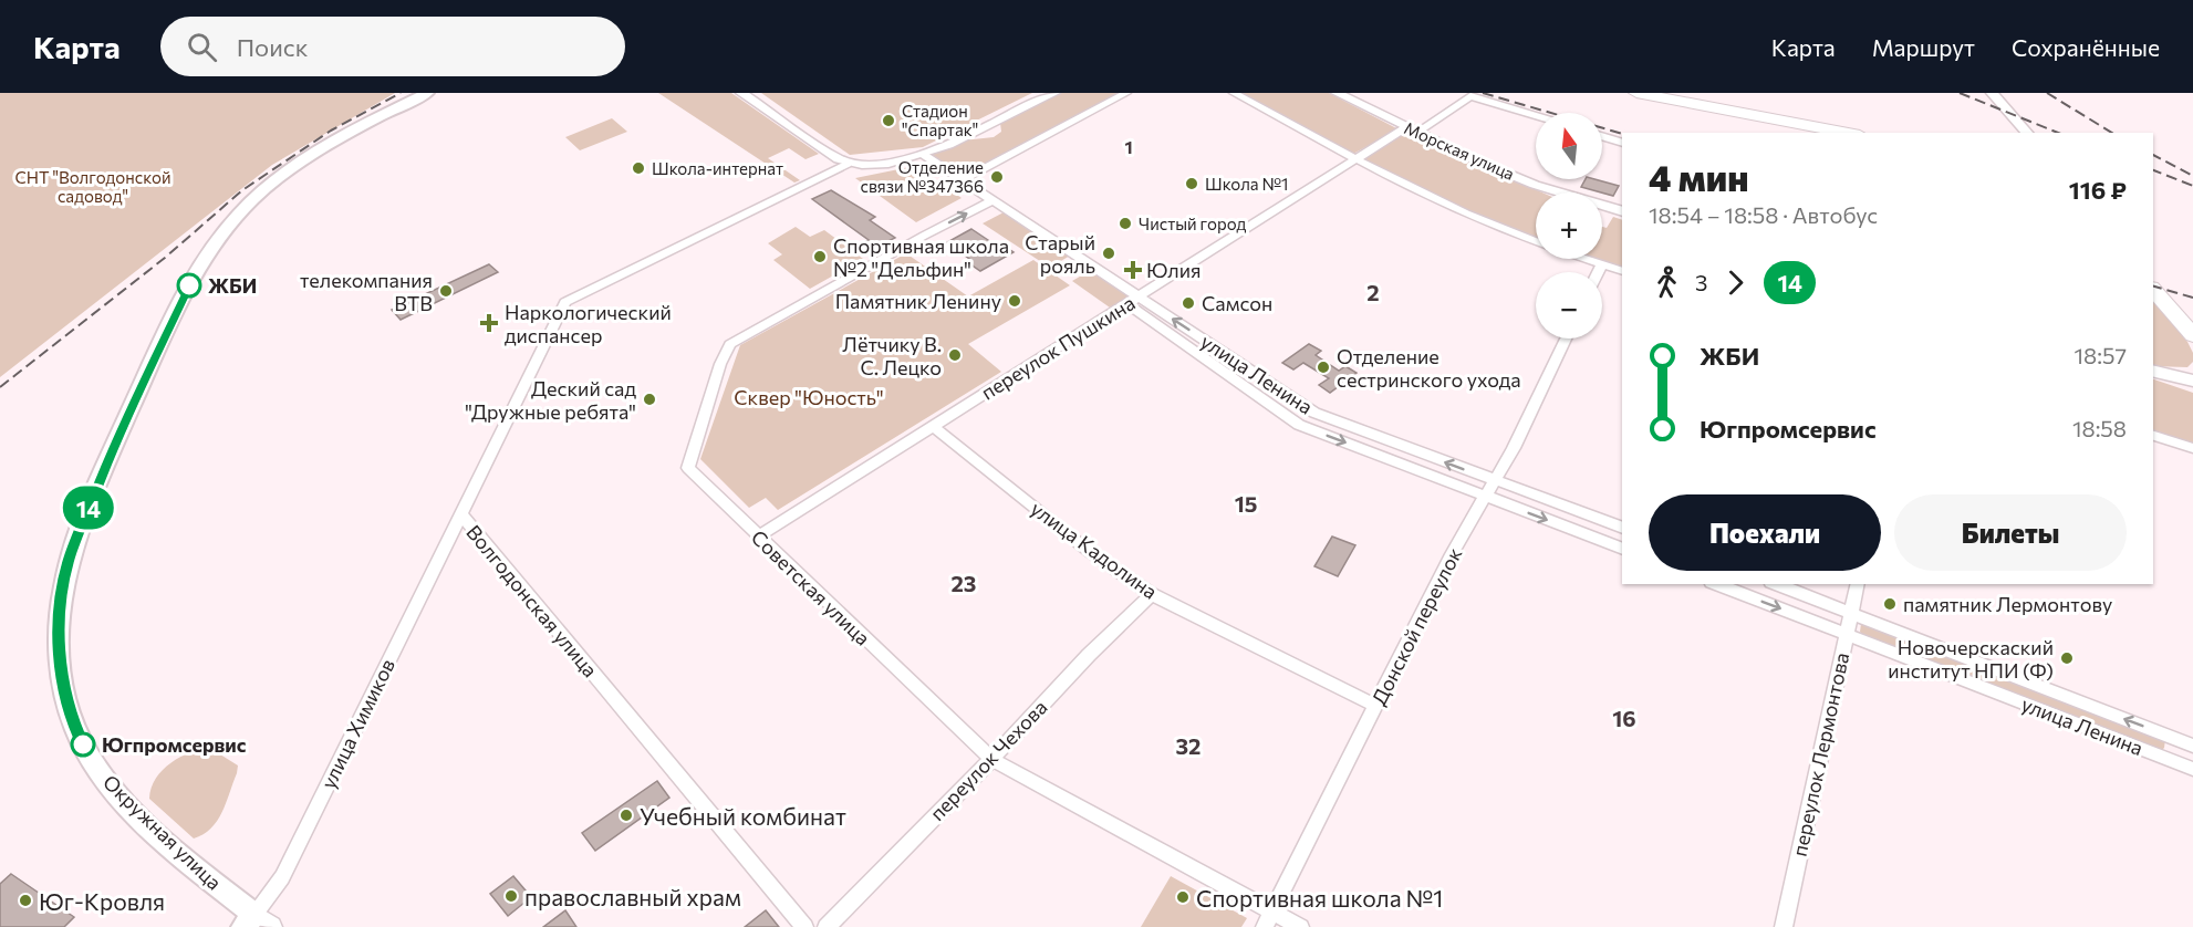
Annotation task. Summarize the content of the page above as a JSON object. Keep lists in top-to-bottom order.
{
  "streets": {
    "main road": ["Окружная улица"],
    "street": [
      "Морская улица",
      "переулок Пушкина",
      "улица Ленина",
      "улица Кадолина",
      "Советская улица",
      "Волгодонская улица",
      "Донской переулок",
      "улица Химиков",
      "переулок Лермонтова",
      "переулок Чехова"
    ]
  },
  "crossings": [
    ["Морская улица", "переулок Пушкина"],
    ["переулок Пушкина", "улица Ленина"],
    ["переулок Пушкина", "улица Кадолина"],
    ["переулок Пушкина", "Советская улица"],
    ["улица Ленина", "Советская улица"],
    ["улица Ленина", "Донской переулок"],
    ["улица Ленина", "переулок Лермонтова"],
    ["улица Кадолина", "Донской переулок"],
    ["улица Кадолина", "переулок Чехова"],
    ["Советская улица", "Донской переулок"],
    ["Советская улица", "переулок Чехова"],
    ["Волгодонская улица", "улица Химиков"],
    ["улица Химиков", "Окружная улица"]
  ],
  "districts": [
    "1",
    "2",
    "15",
    "23",
    "16",
    "32"
  ],
  "parks": ["СНТ \"Волгодонской садовод\"", "Сквер \"Юность\""],
  "places": {
    "other": [
      "Стадион \"Спартак\"",
      "Школа-интернат",
      "Отделение связи №347366",
      "Школа №1",
      "Чистый город",
      "Старый рояль",
      "Спортивная школа №2 \"Дельфин\"",
      "ЖБИ",
      "телекомпания ВТВ",
      "Памятник Ленину",
      "Самсон",
      "Лётчику В. С. Лецко",
      "Отделение сестринского ухода",
      "Деский сад \"Дружные ребята\"",
      "памятник Лермонтову",
      "Новочерскаский институт НПИ (Ф)",
      "Югпромсервис",
      "Учебный комбинат",
      "православный храм",
      "Спортивная школа №1",
      "Юг-Кровля"
    ],
    "health": ["Юлия", "Наркологический диспансер"]
  },
  "lines": ["bus line 14"],
  "north": "top",
  "page": {
    "header": "Карта",
    "search": "Поиск",
    "nav": ["Карта", "Маршрут", "Сохранённые"],
    "on_map": "14",
    "map_buttons": ["+", "−"],
    "heading": ["4 мин", "18:54 – 18:58 · Автобус", "116 ₽"],
    "legs": ["3", "14"],
    "list": [
      {
        "name": "ЖБИ",
        "value": "18:57"
      },
      {
        "name": "Югпромсервис",
        "value": "18:58"
      }
    ],
    "buttons": ["Поехали", "Билеты"]
  }
}
